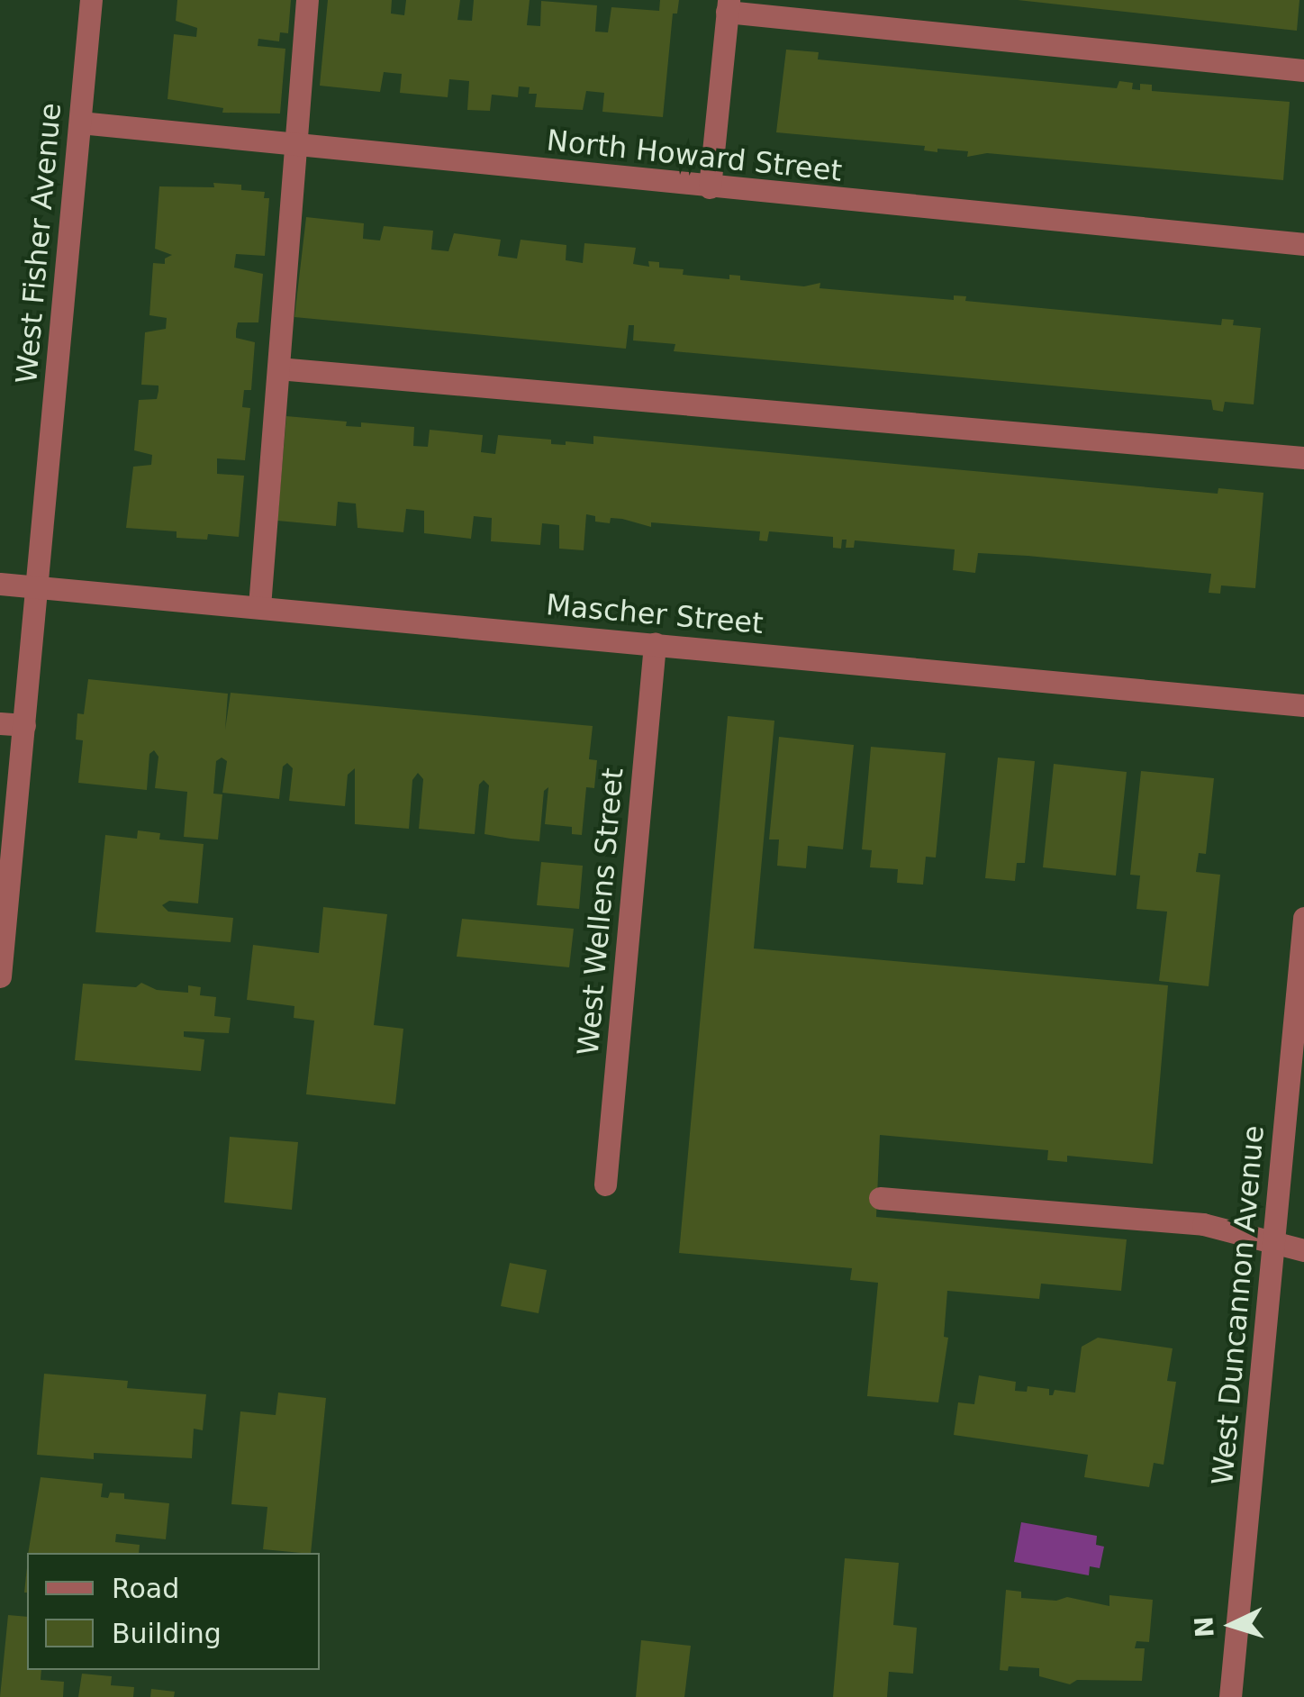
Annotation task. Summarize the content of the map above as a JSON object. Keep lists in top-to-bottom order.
{
  "streets": {
    "street": [
      "North Howard Street",
      "West Fisher Avenue",
      "Mascher Street",
      "West Wellens Street",
      "West Duncannon Avenue"
    ]
  },
  "crossings": [
    ["North Howard Street", "West Fisher Avenue"],
    ["West Fisher Avenue", "Mascher Street"],
    ["Mascher Street", "West Wellens Street"]
  ],
  "legend": ["Road", "Building"],
  "north": "left"
}
